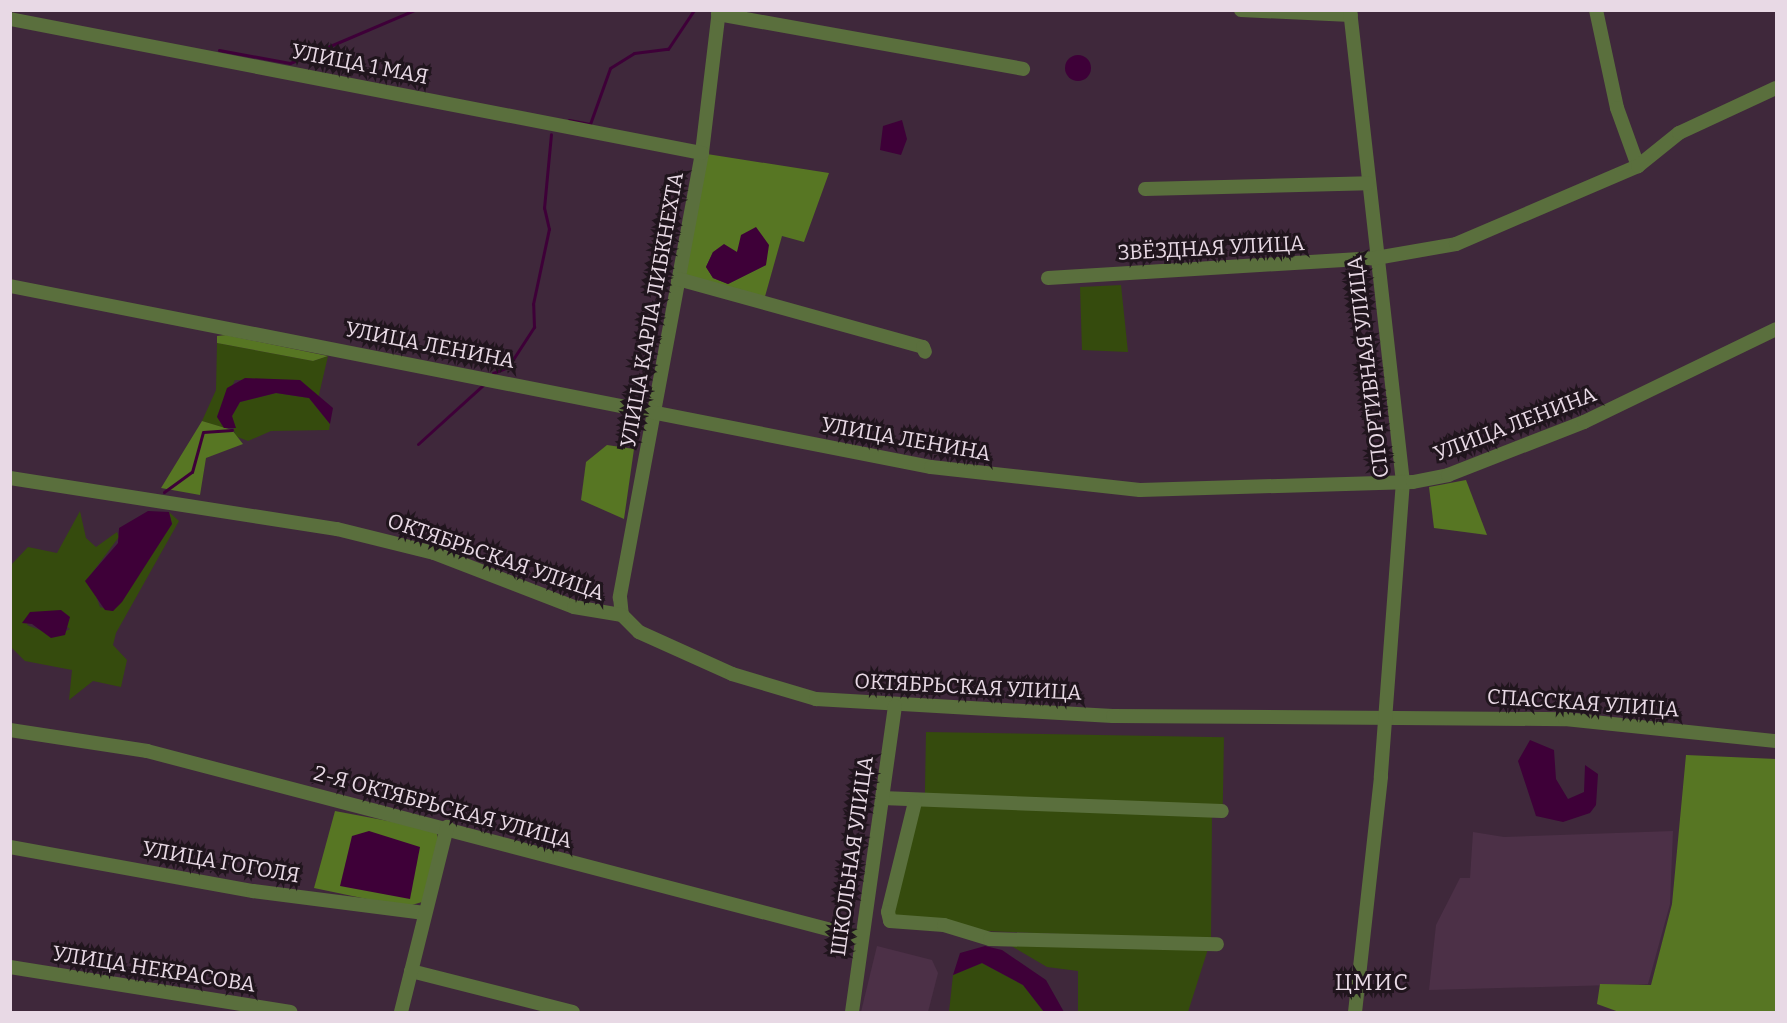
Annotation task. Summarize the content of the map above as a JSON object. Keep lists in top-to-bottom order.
{
  "streets": {
    "street": [
      "УЛИЦА 1 МАЯ",
      "ЗВЁЗДНАЯ УЛИЦА",
      "УЛИЦА КАРЛА ЛИБКНЕХТА",
      "УЛИЦА ЛЕНИНА",
      "СПОРТИВНАЯ УЛИЦА",
      "ОКТЯБРЬСКАЯ УЛИЦА",
      "СПАССКАЯ УЛИЦА",
      "2-Я ОКТЯБРЬСКАЯ УЛИЦА",
      "ШКОЛЬНАЯ УЛИЦА",
      "УЛИЦА ГОГОЛЯ",
      "УЛИЦА НЕКРАСОВА"
    ]
  },
  "crossings": [
    ["УЛИЦА 1 МАЯ", "УЛИЦА КАРЛА ЛИБКНЕХТА"],
    ["ЗВЁЗДНАЯ УЛИЦА", "СПОРТИВНАЯ УЛИЦА"],
    ["УЛИЦА КАРЛА ЛИБКНЕХТА", "УЛИЦА ЛЕНИНА"],
    ["УЛИЦА КАРЛА ЛИБКНЕХТА", "ОКТЯБРЬСКАЯ УЛИЦА"],
    ["УЛИЦА ЛЕНИНА", "СПОРТИВНАЯ УЛИЦА"],
    ["СПОРТИВНАЯ УЛИЦА", "ОКТЯБРЬСКАЯ УЛИЦА"],
    ["СПОРТИВНАЯ УЛИЦА", "СПАССКАЯ УЛИЦА"],
    ["ОКТЯБРЬСКАЯ УЛИЦА", "СПАССКАЯ УЛИЦА"],
    ["ОКТЯБРЬСКАЯ УЛИЦА", "ШКОЛЬНАЯ УЛИЦА"],
    ["2-Я ОКТЯБРЬСКАЯ УЛИЦА", "ШКОЛЬНАЯ УЛИЦА"]
  ],
  "districts": ["ЦМИС"]
}
